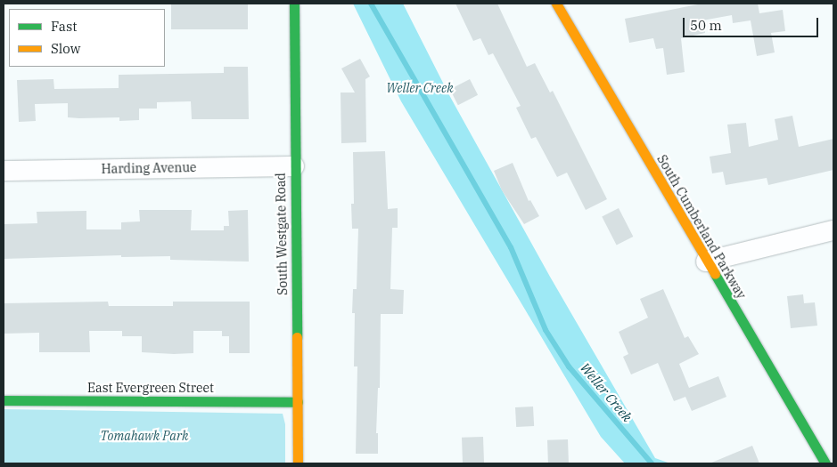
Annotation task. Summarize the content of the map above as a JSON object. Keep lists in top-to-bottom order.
{
  "streets": {
    "street": [
      "Harding Avenue",
      "South Cumberland Parkway",
      "South Westgate Road",
      "East Evergreen Street"
    ]
  },
  "crossings": [
    ["Harding Avenue", "South Westgate Road"],
    ["South Westgate Road", "East Evergreen Street"]
  ],
  "water": ["Weller Creek"],
  "parks": ["Weller Creek", "Tomahawk Park"],
  "legend": ["Fast", "Slow"],
  "scale_bar": "50 m"
}
